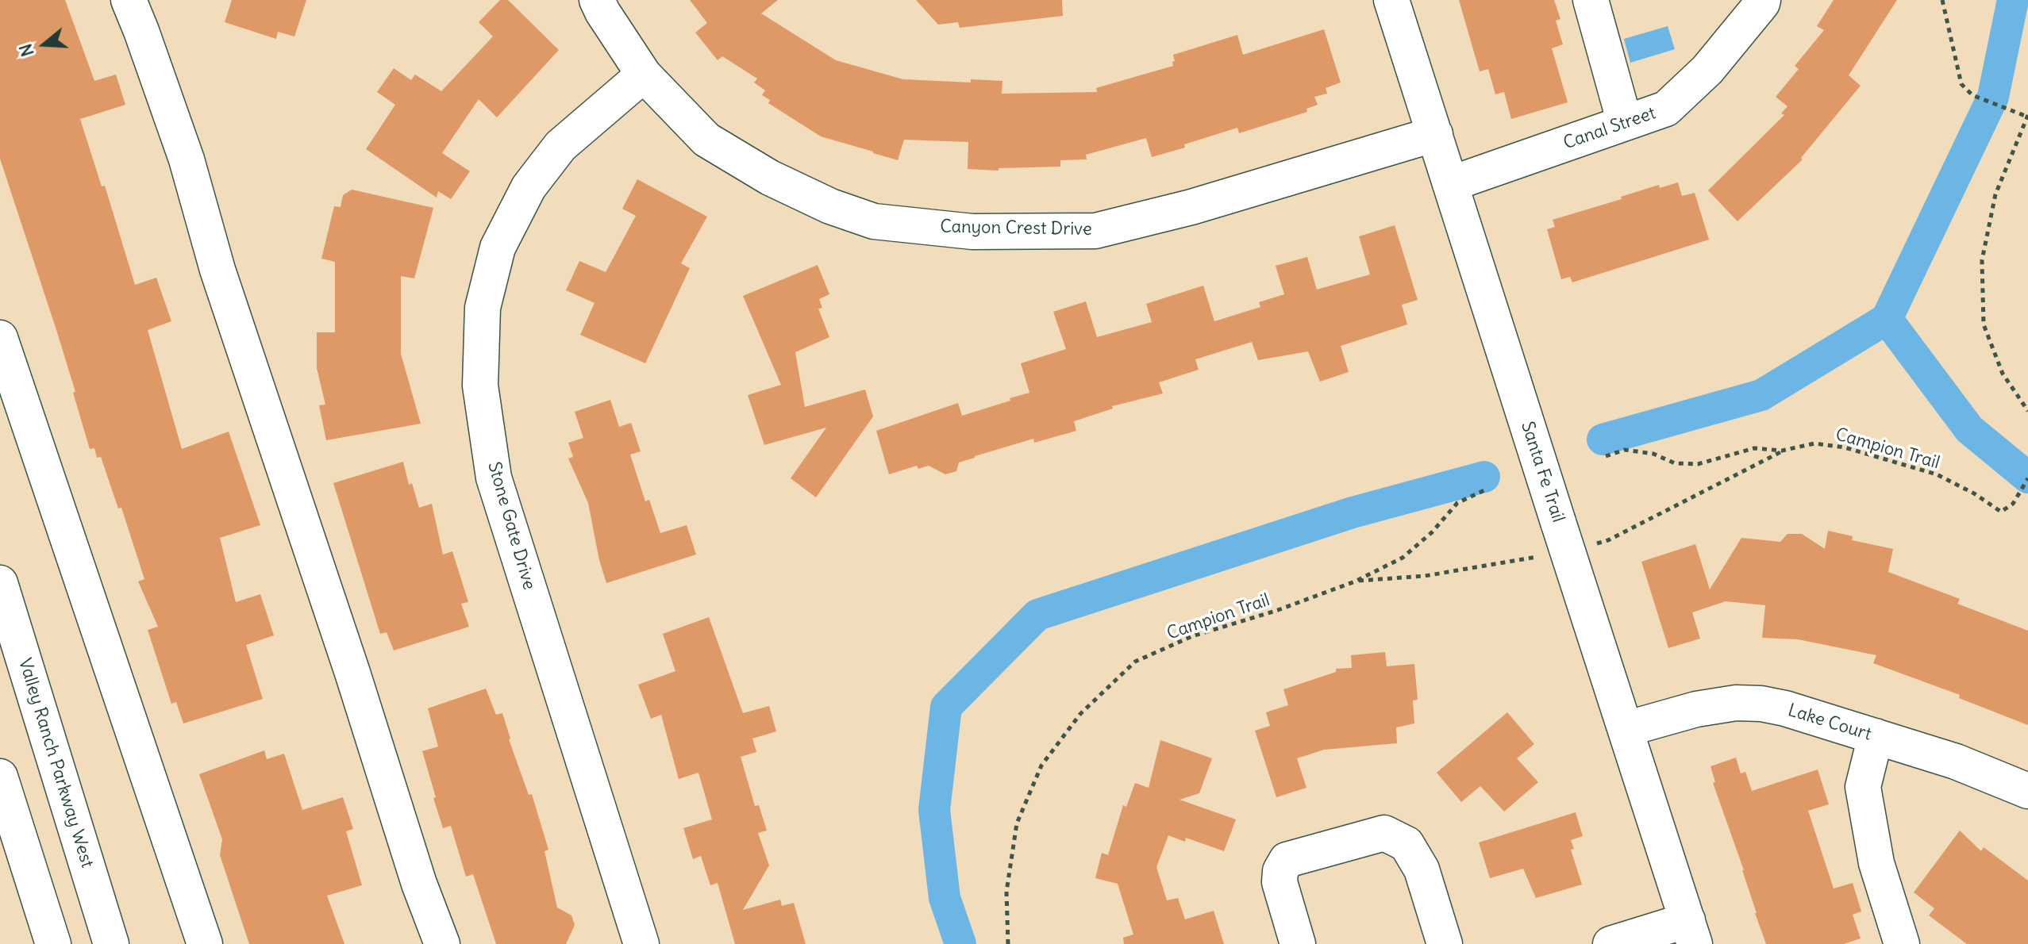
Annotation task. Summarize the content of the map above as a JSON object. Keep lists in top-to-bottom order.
{
  "streets": {
    "street": [
      "Canal Street",
      "Canyon Crest Drive",
      "Santa Fe Trail",
      "Stone Gate Drive",
      "Lake Court",
      "Valley Ranch Parkway West"
    ],
    "path": ["Campion Trail"]
  },
  "crossings": [
    ["Canal Street", "Santa Fe Trail"],
    ["Canyon Crest Drive", "Santa Fe Trail"],
    ["Canyon Crest Drive", "Stone Gate Drive"],
    ["Santa Fe Trail", "Lake Court"]
  ],
  "north": "left"
}
